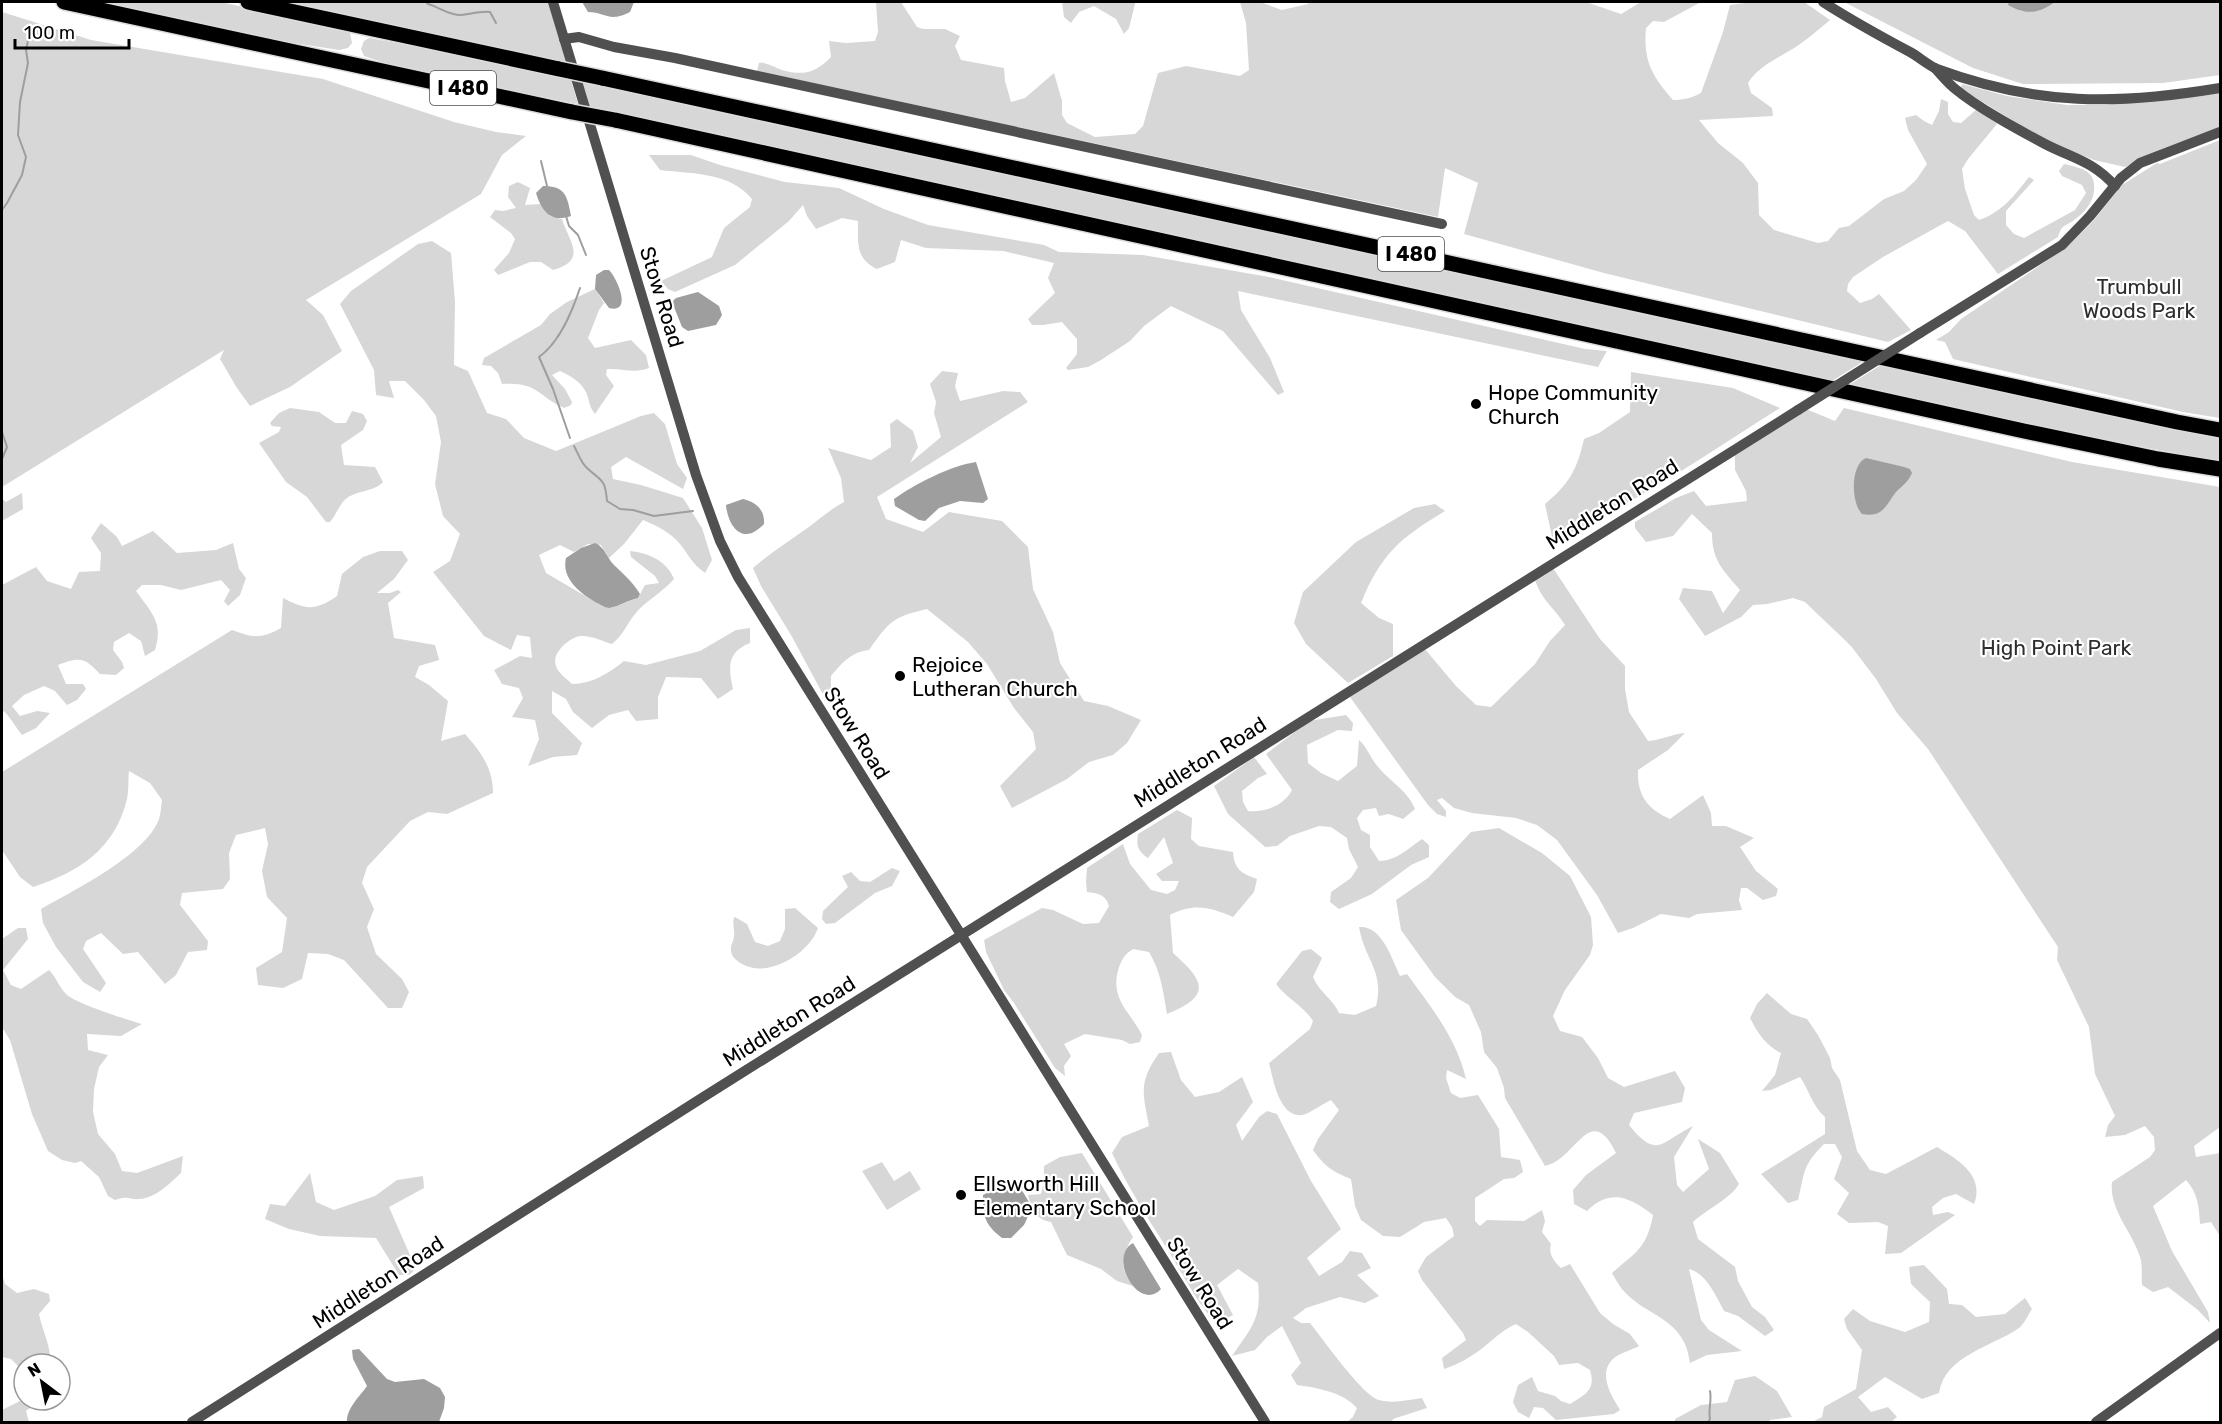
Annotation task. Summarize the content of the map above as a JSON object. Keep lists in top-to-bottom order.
{
  "streets": {
    "highway": ["I 480"],
    "street": ["Stow Road", "Middleton Road"]
  },
  "crossings": [
    ["Stow Road", "Middleton Road"]
  ],
  "parks": ["Trumbull Woods Park", "High Point Park"],
  "places": ["Hope Community Church", "Rejoice Lutheran Church", "Ellsworth Hill Elementary School"],
  "scale_bar": "100 m",
  "north": "top left"
}
